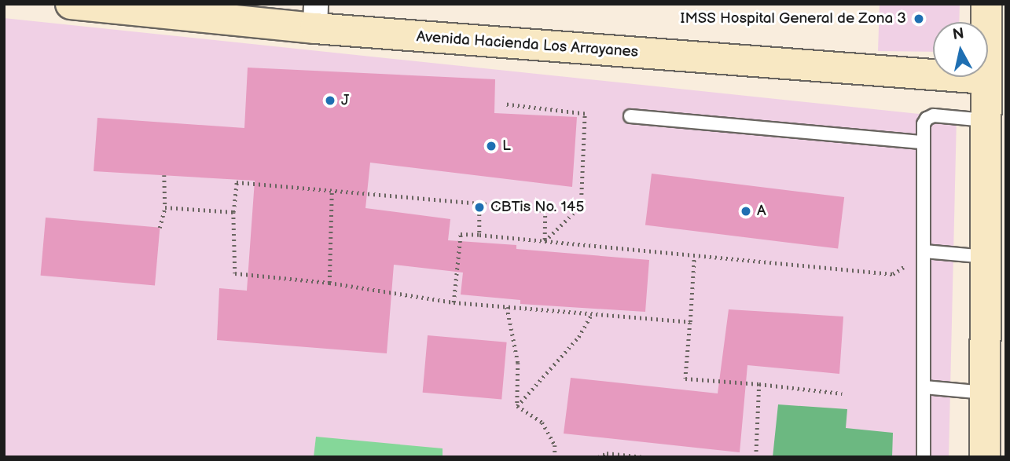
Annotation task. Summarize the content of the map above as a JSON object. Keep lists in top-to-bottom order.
{
  "streets": {
    "street": ["Avenida Hacienda Los Arrayanes"]
  },
  "places": [
    "IMSS Hospital General de Zona 3",
    "J",
    "L",
    "CBTis No. 145",
    "A"
  ],
  "north": "top"
}
